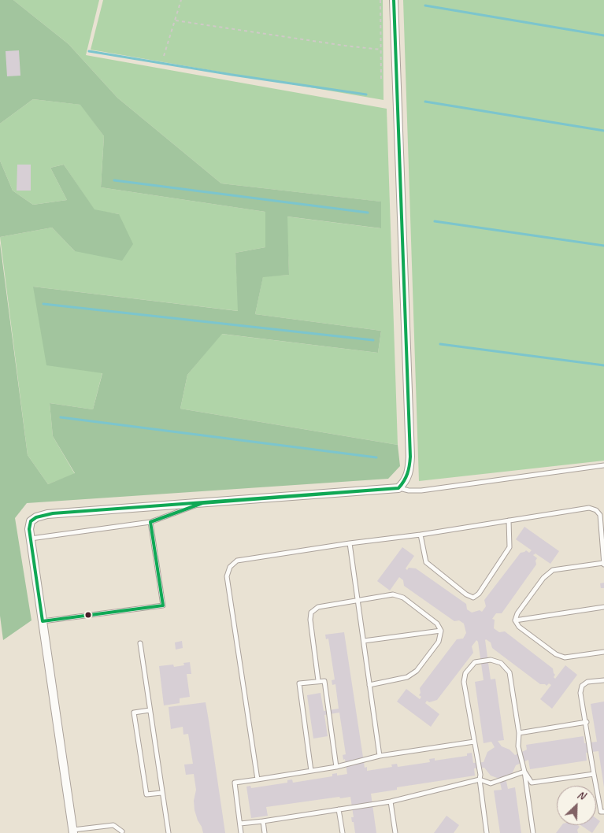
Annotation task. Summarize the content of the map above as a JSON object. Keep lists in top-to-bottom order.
{
  "north": "top right"
}
